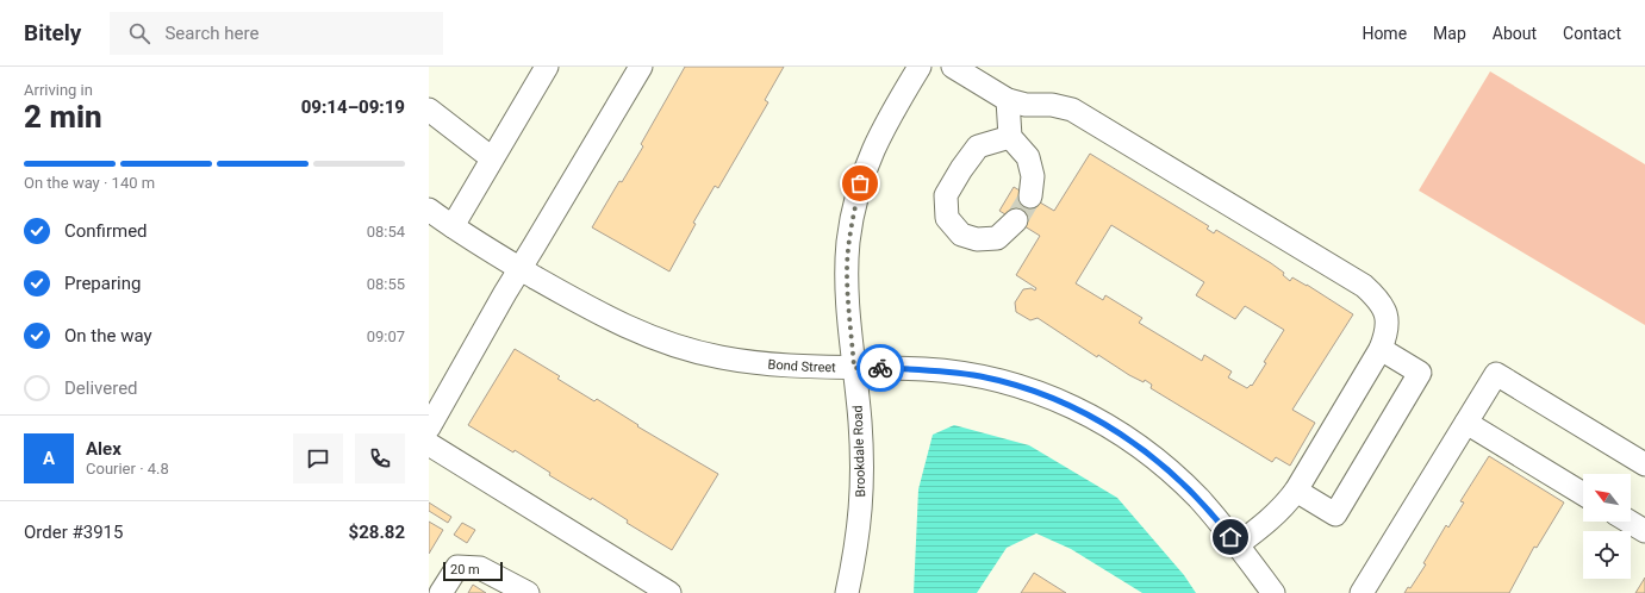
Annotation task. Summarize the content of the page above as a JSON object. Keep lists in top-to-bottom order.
{
  "streets": {
    "street": ["Bond Street", "Brookdale Road"]
  },
  "crossings": [
    ["Bond Street", "Brookdale Road"]
  ],
  "scale_bar": "20 m",
  "north": "top left",
  "page": {
    "header": "Bitely",
    "search": "Search here",
    "nav": [
      "Home",
      "Map",
      "About",
      "Contact"
    ],
    "heading": ["2 min", "Arriving in", "09:14–09:19"],
    "panel": [
      "Alex",
      "Courier · 4.8",
      "Order #3915",
      "$28.82"
    ],
    "bar": "On the way · 140 m",
    "list": [
      ["Confirmed", "08:54"],
      ["Preparing", "08:55"],
      ["On the way", "09:07"],
      "Delivered"
    ],
    "round": "A",
    "scale": "20 m"
  }
}
